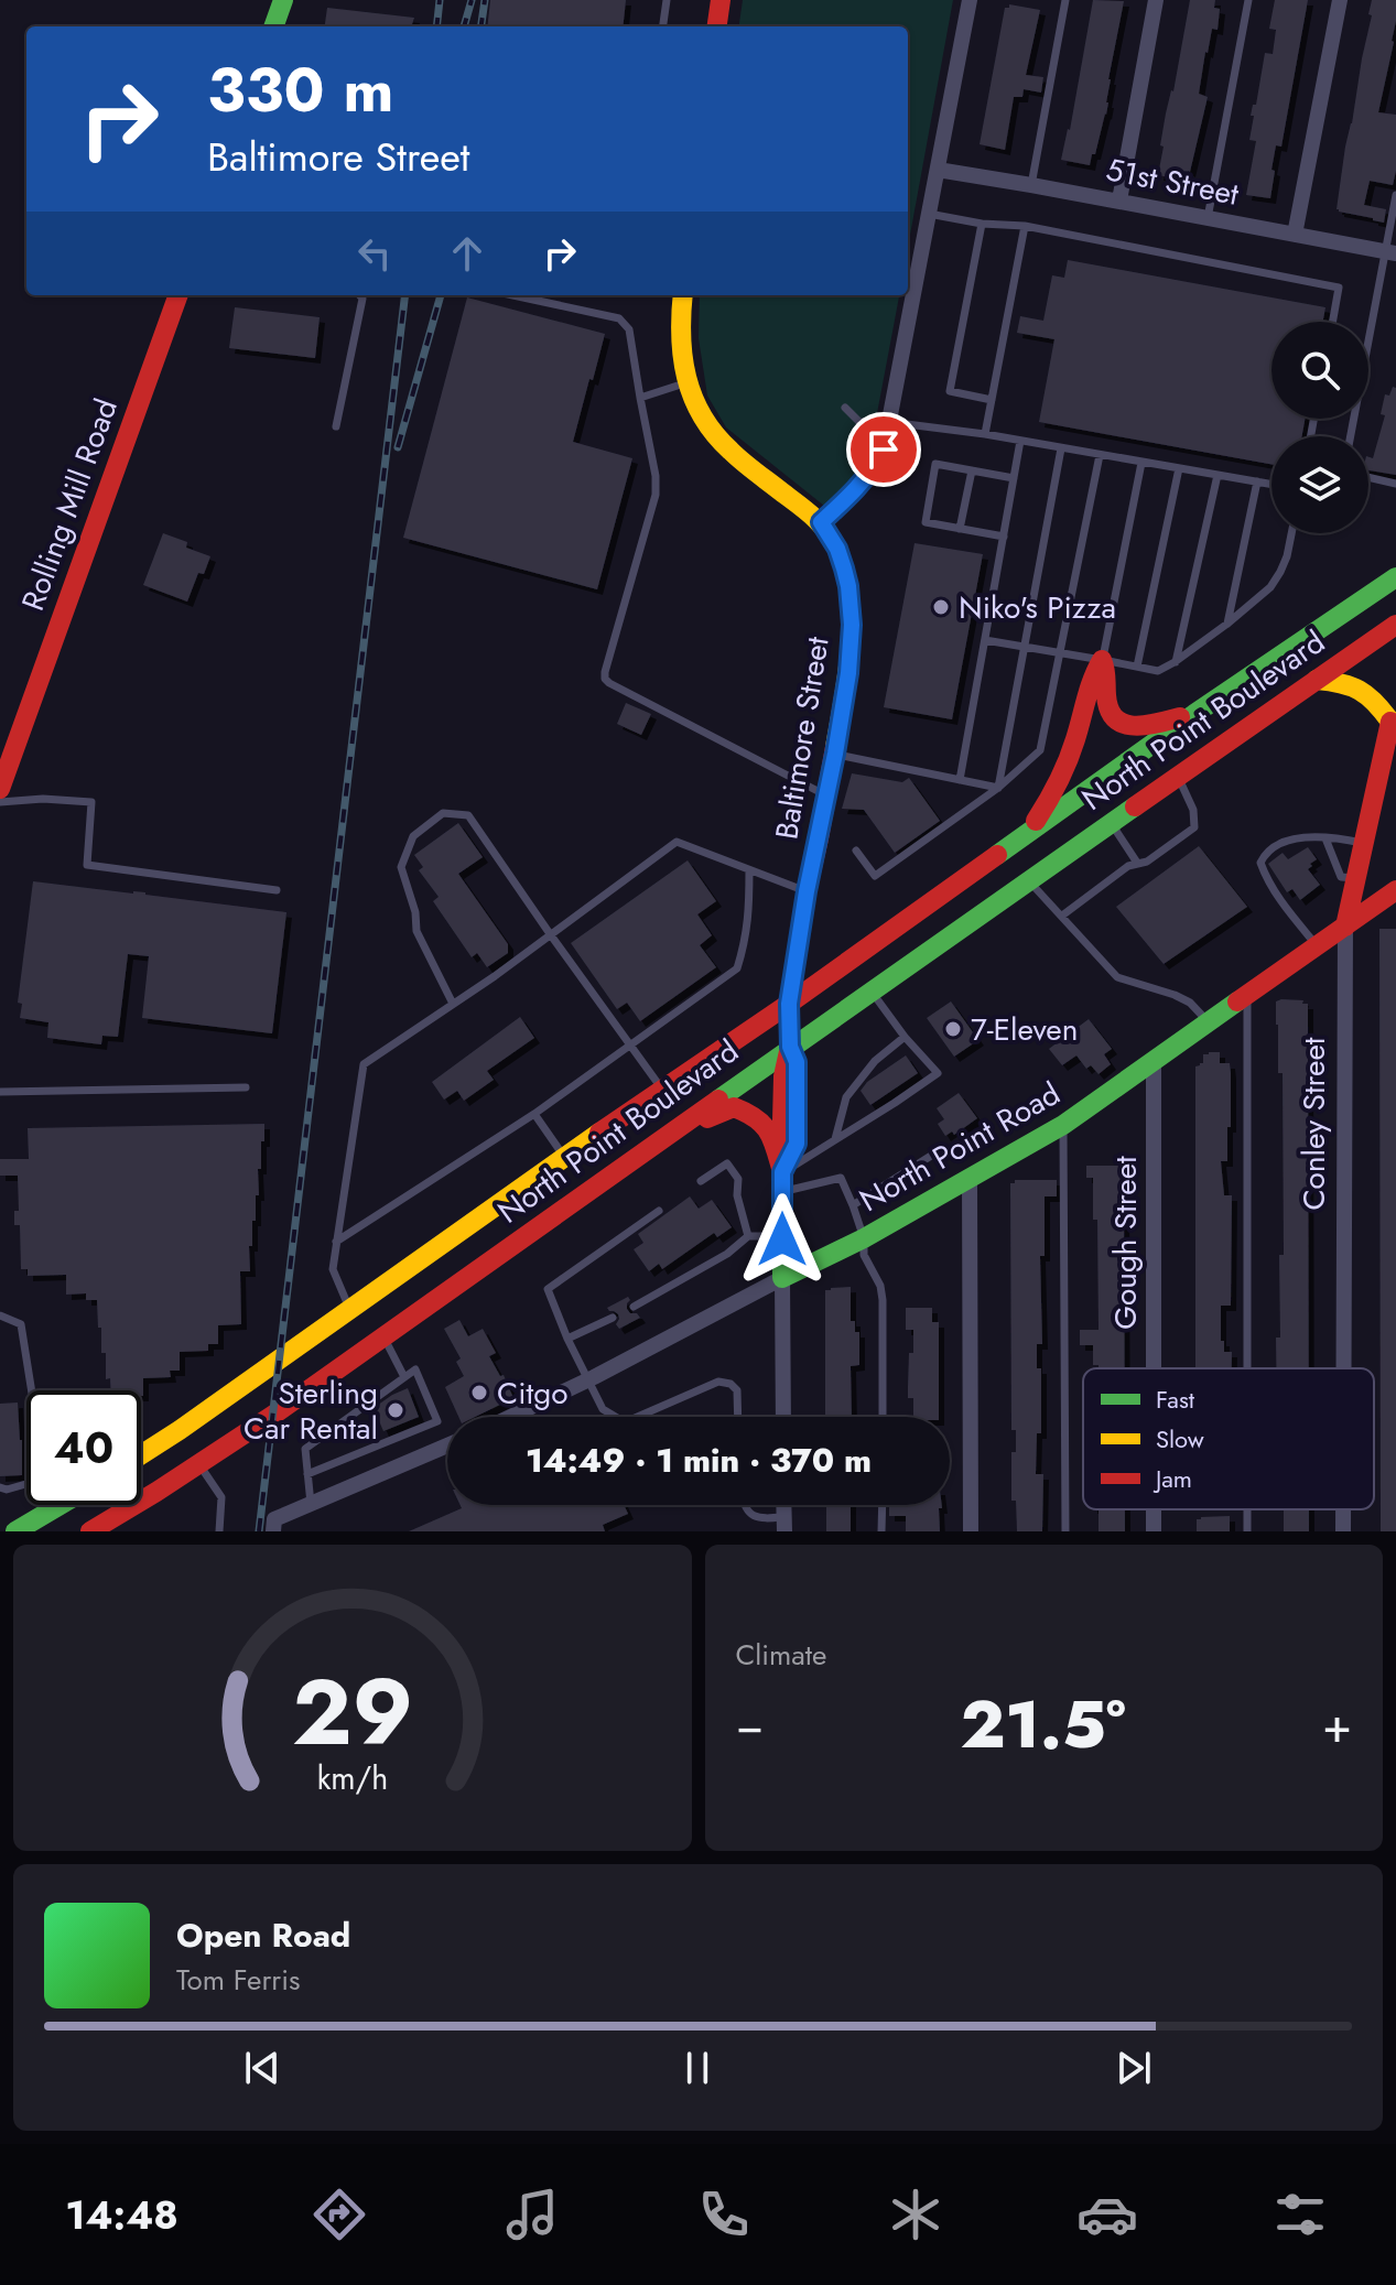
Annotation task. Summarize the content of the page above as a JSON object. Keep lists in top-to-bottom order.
{
  "streets": {
    "main road": [
      "Rolling Mill Road",
      "North Point Boulevard",
      "Baltimore Street",
      "Conley Street",
      "North Point Road"
    ],
    "street": ["51st Street", "Gough Street"]
  },
  "crossings": [
    ["North Point Boulevard", "Baltimore Street"],
    ["Baltimore Street", "North Point Road"],
    ["Conley Street", "North Point Road"],
    ["North Point Road", "Gough Street"]
  ],
  "places": [
    "Niko's Pizza",
    "7-Eleven",
    "Citgo",
    "Sterling Car Rental"
  ],
  "legend": ["Fast", "Slow", "Jam"],
  "page": {
    "turn": ["330 m", "Baltimore Street"],
    "limit": "40",
    "trip": "14:49 · 1 min · 370 m",
    "tile": "Climate",
    "heat": ["−", "21.5°", "+"],
    "song": ["Open Road", "Tom Ferris"],
    "tabs": "14:48",
    "gauge": ["29", "km/h"]
  }
}
